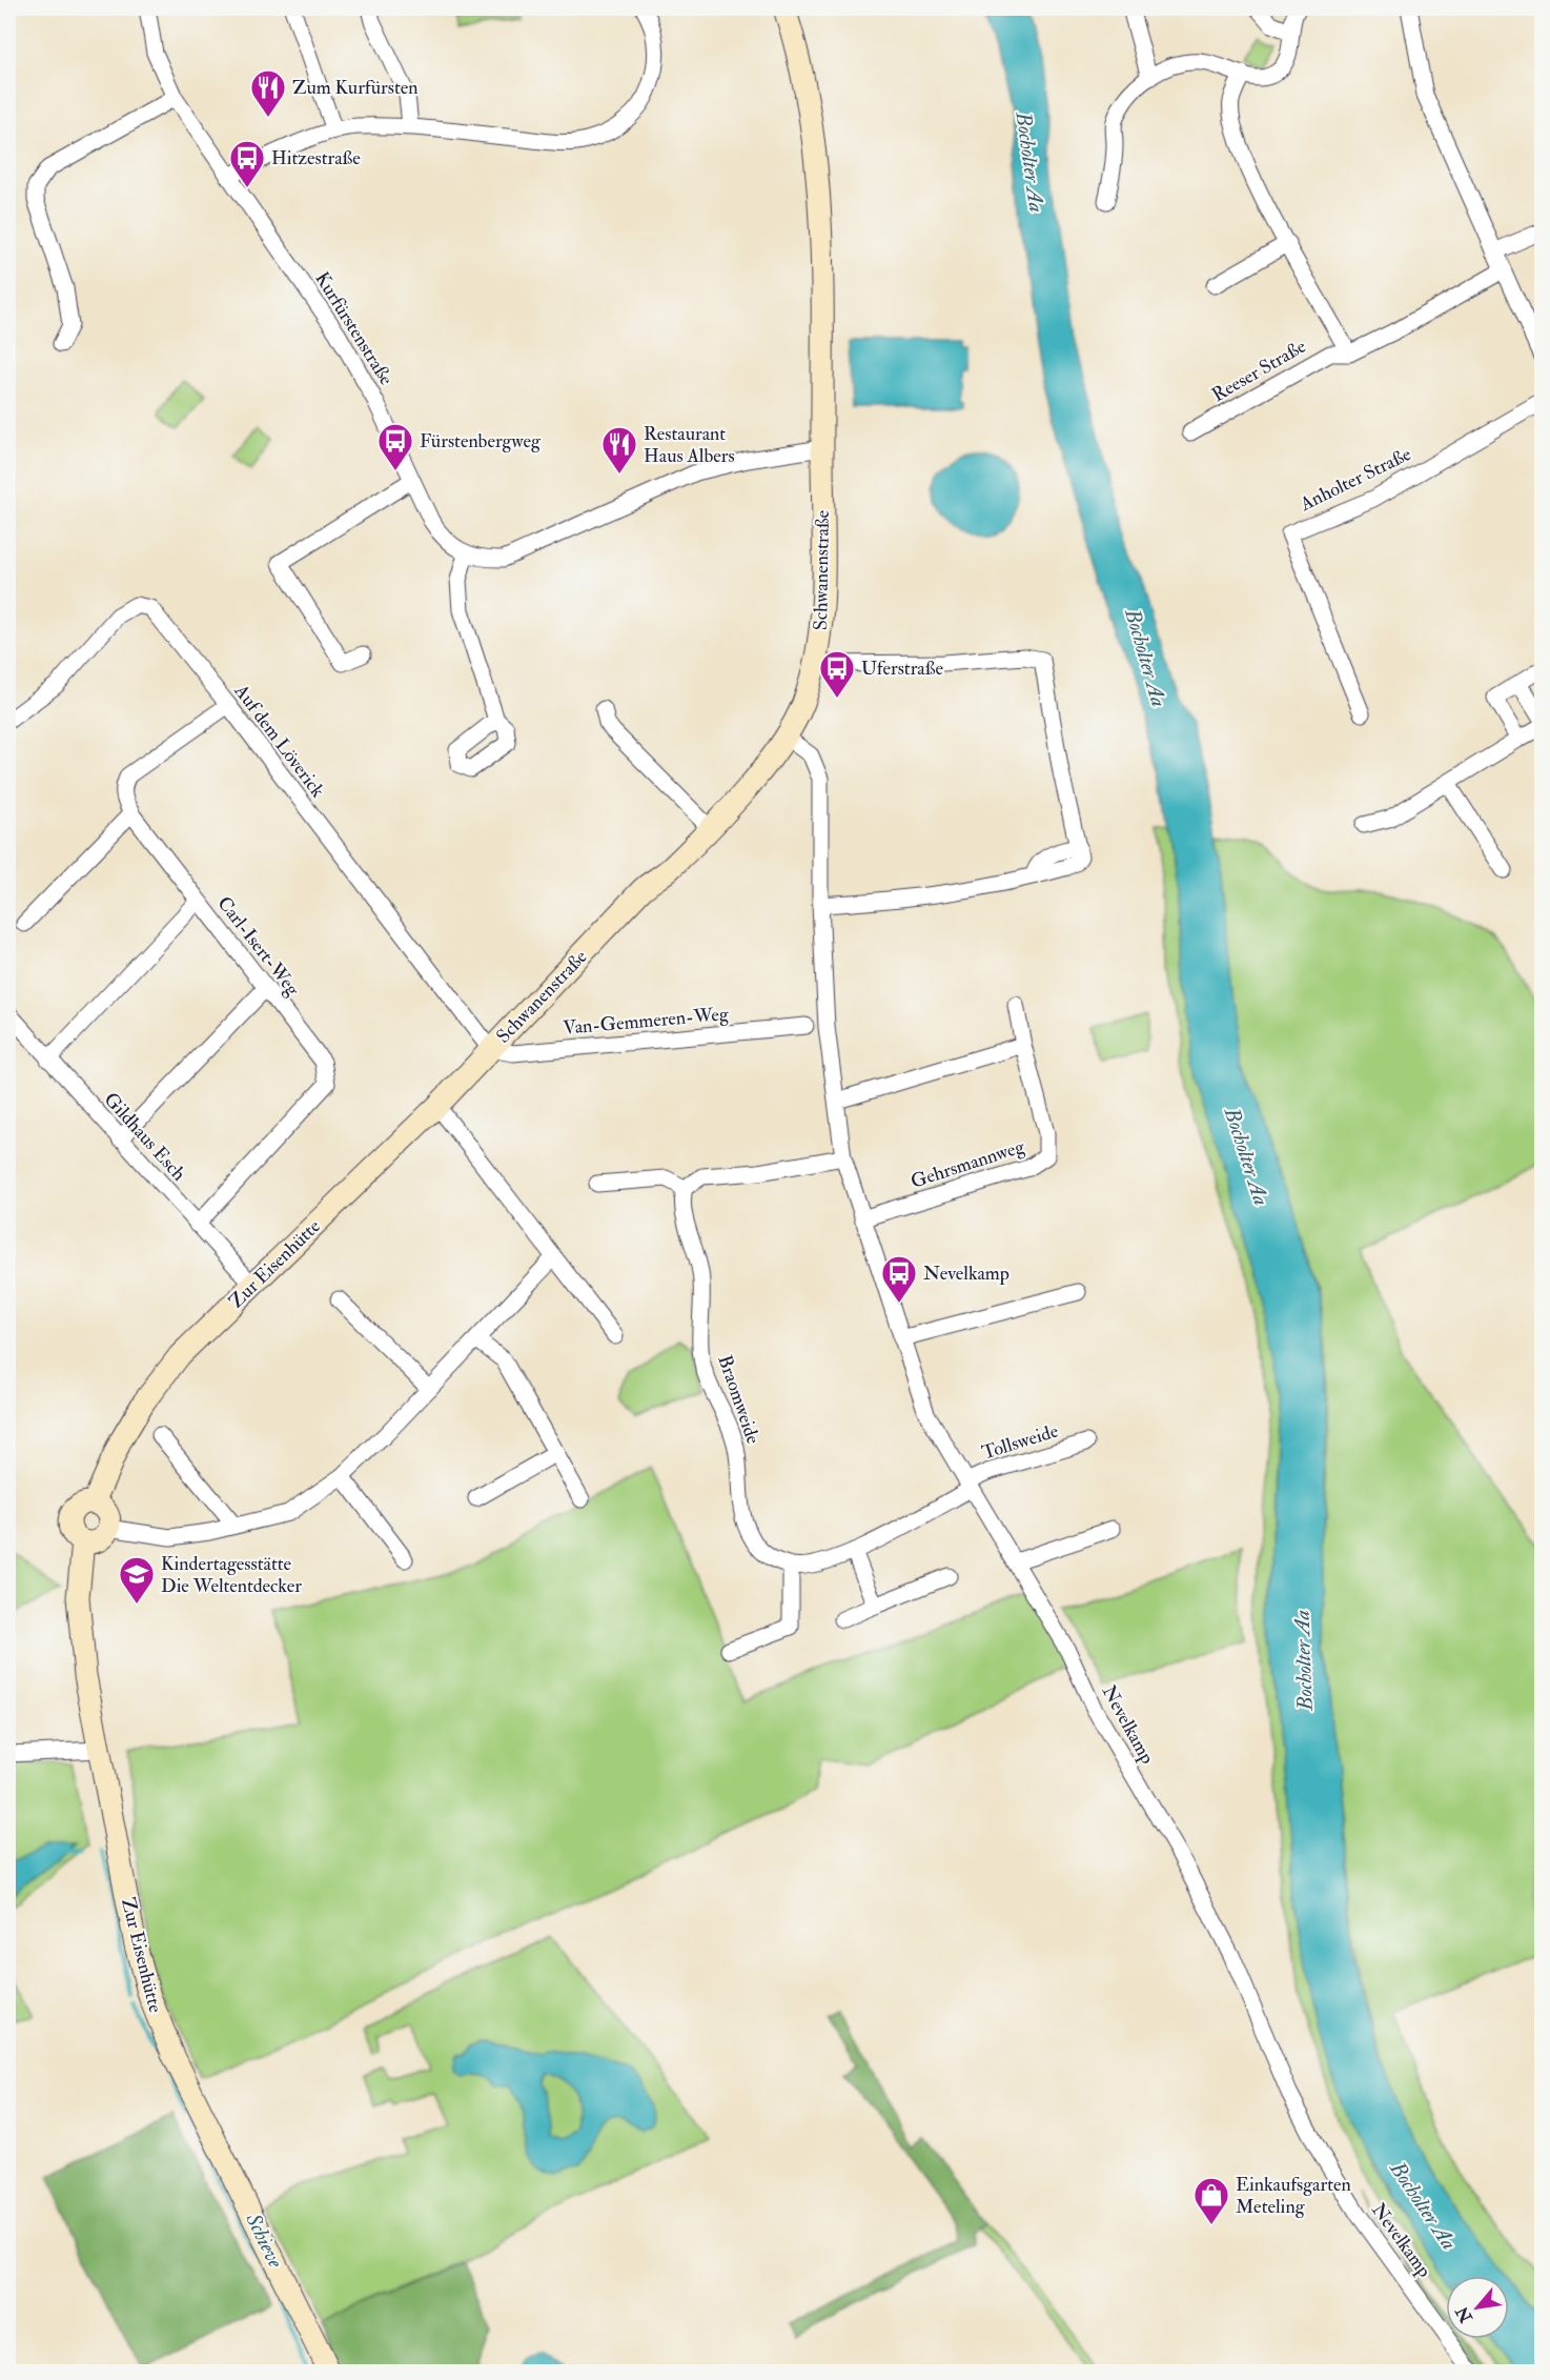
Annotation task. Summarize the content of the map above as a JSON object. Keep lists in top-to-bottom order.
{
  "streets": {
    "street": [
      "Kurfürstenstraße",
      "Reeser Straße",
      "Anholter Straße",
      "Schwanenstraße",
      "Auf dem Löverick",
      "Carl-Isert-Weg",
      "Van-Gemmeren-Weg",
      "Gildhaus Esch",
      "Gehrsmannweg",
      "Zur Eisenhütte",
      "Braomweide",
      "Tollsweide",
      "Nevelkamp"
    ]
  },
  "crossings": [
    ["Kurfürstenstraße", "Schwanenstraße"],
    ["Schwanenstraße", "Auf dem Löverick"],
    ["Schwanenstraße", "Van-Gemmeren-Weg"],
    ["Schwanenstraße", "Zur Eisenhütte"],
    ["Schwanenstraße", "Nevelkamp"],
    ["Auf dem Löverick", "Carl-Isert-Weg"],
    ["Auf dem Löverick", "Van-Gemmeren-Weg"],
    ["Auf dem Löverick", "Zur Eisenhütte"],
    ["Carl-Isert-Weg", "Gildhaus Esch"],
    ["Van-Gemmeren-Weg", "Zur Eisenhütte"],
    ["Gildhaus Esch", "Zur Eisenhütte"],
    ["Gehrsmannweg", "Nevelkamp"],
    ["Tollsweide", "Nevelkamp"]
  ],
  "water": ["Bocholter Aa", "Schieve"],
  "places": {
    "restaurant": ["Zum Kurfürsten", "Restaurant Haus Albers"],
    "bus stop": [
      "Hitzestraße",
      "Fürstenbergweg",
      "Uferstraße",
      "Nevelkamp"
    ],
    "school or university": ["Kindertagesstätte Die Weltentdecker"],
    "shop": ["Einkaufsgarten Meteling"]
  },
  "north": "bottom left"
}
